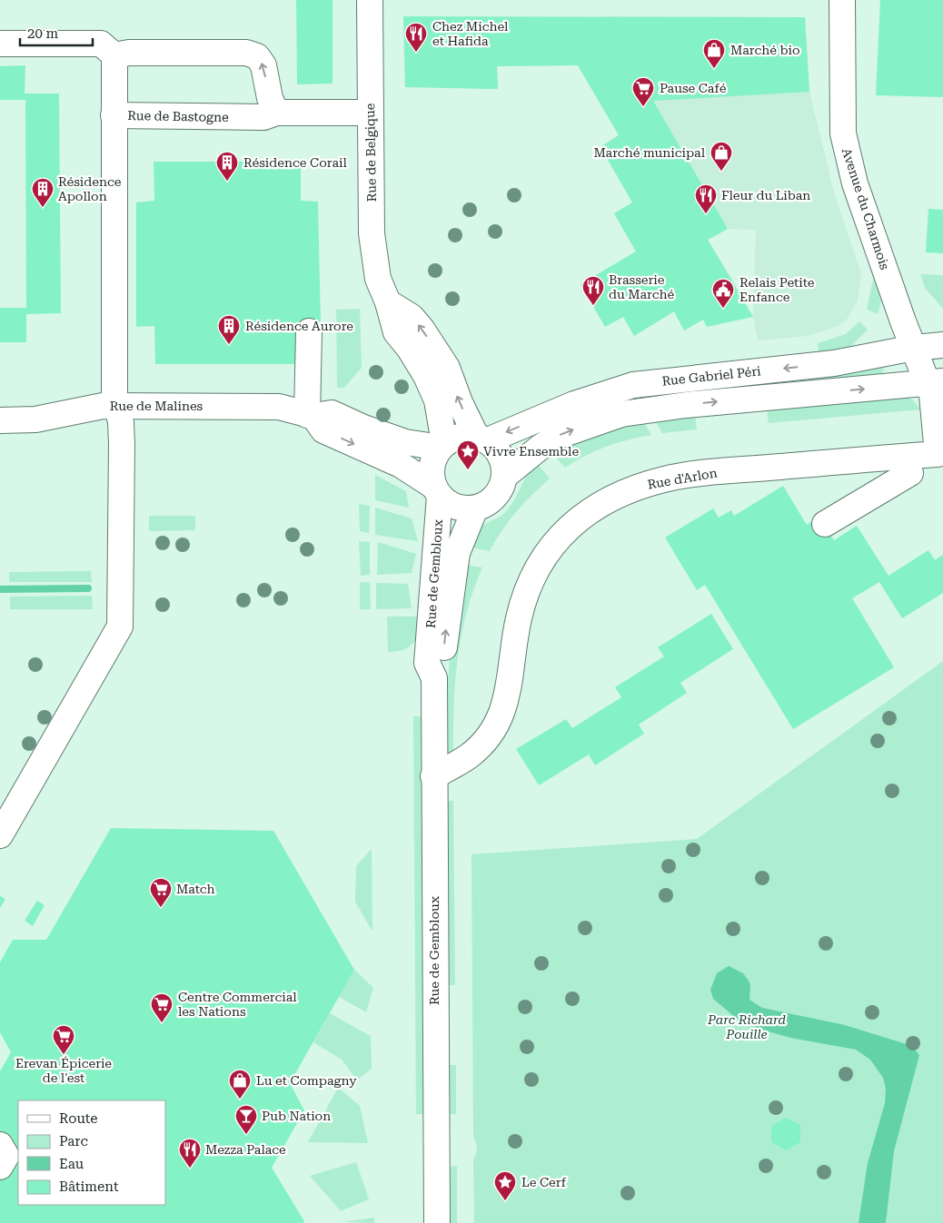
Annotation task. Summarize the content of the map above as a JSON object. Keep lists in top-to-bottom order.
{
  "streets": {
    "street": [
      "Rue de Bastogne",
      "Rue de Belgique",
      "Avenue du Charmois",
      "Rue Gabriel Péri",
      "Rue de Malines",
      "Rue d'Arlon",
      "Rue de Gembloux"
    ]
  },
  "crossings": [
    ["Rue de Bastogne", "Rue de Belgique"],
    ["Rue de Bastogne", "Rue de Malines"],
    ["Rue de Belgique", "Rue Gabriel Péri"],
    ["Rue de Belgique", "Rue de Malines"],
    ["Rue de Belgique", "Rue de Gembloux"],
    ["Avenue du Charmois", "Rue Gabriel Péri"],
    ["Avenue du Charmois", "Rue d'Arlon"],
    ["Rue Gabriel Péri", "Rue de Malines"],
    ["Rue Gabriel Péri", "Rue d'Arlon"],
    ["Rue Gabriel Péri", "Rue de Gembloux"],
    ["Rue de Malines", "Rue de Gembloux"],
    ["Rue d'Arlon", "Rue de Gembloux"]
  ],
  "parks": ["Parc Richard Pouille"],
  "places": {
    "restaurant": [
      "Chez Michel et Hafida",
      "Fleur du Liban",
      "Brasserie du Marché",
      "Mezza Palace"
    ],
    "shop": ["Marché bio", "Marché municipal", "Lu et Compagny"],
    "supermarket": [
      "Pause Café",
      "Match",
      "Centre Commercial les Nations",
      "Erevan Épicerie de l'est"
    ],
    "building": ["Résidence Corail", "Résidence Apollon", "Résidence Aurore"],
    "public building": ["Relais Petite Enfance"],
    "place": ["Vivre Ensemble", "Le Cerf"],
    "bar": ["Pub Nation"]
  },
  "legend": [
    "Route",
    "Parc",
    "Eau",
    "Bâtiment"
  ],
  "scale_bar": "20 m"
}
